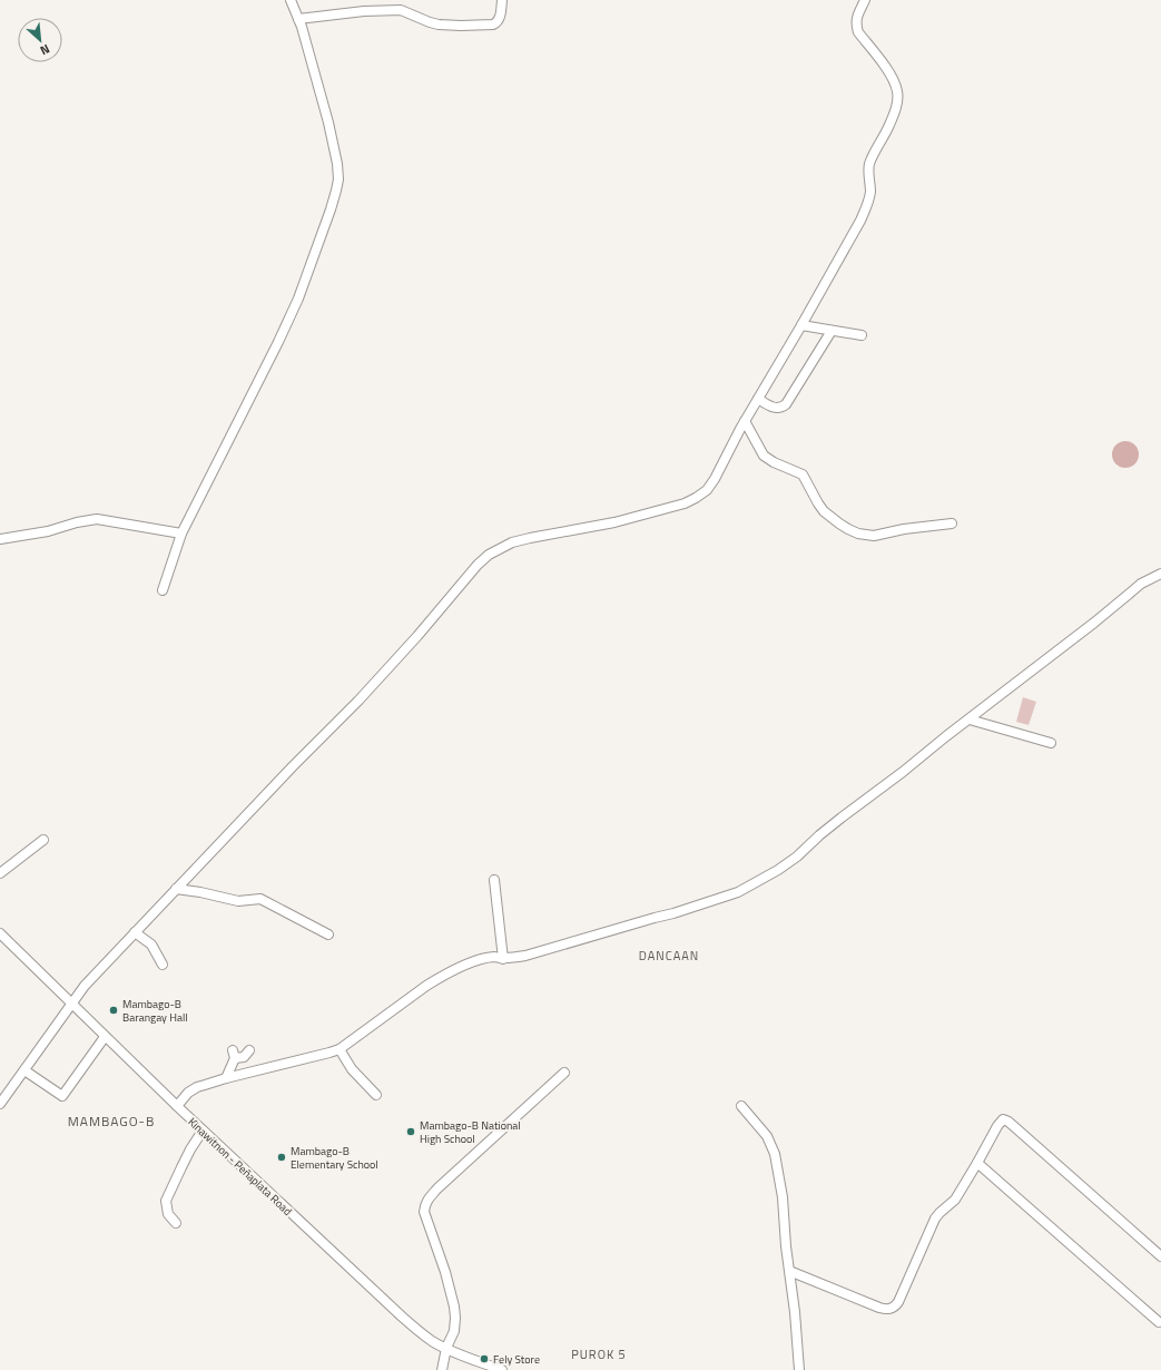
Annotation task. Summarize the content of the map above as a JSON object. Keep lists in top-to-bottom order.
{
  "streets": {
    "street": ["Kinawitnon - Peñaplata Road"]
  },
  "districts": ["DANCAAN", "MAMBAGO-B", "PUROK 5"],
  "places": [
    "Mambago-B Barangay Hall",
    "Mambago-B National High School",
    "Mambago-B Elementary School",
    "Fely Store"
  ],
  "north": "bottom right"
}
